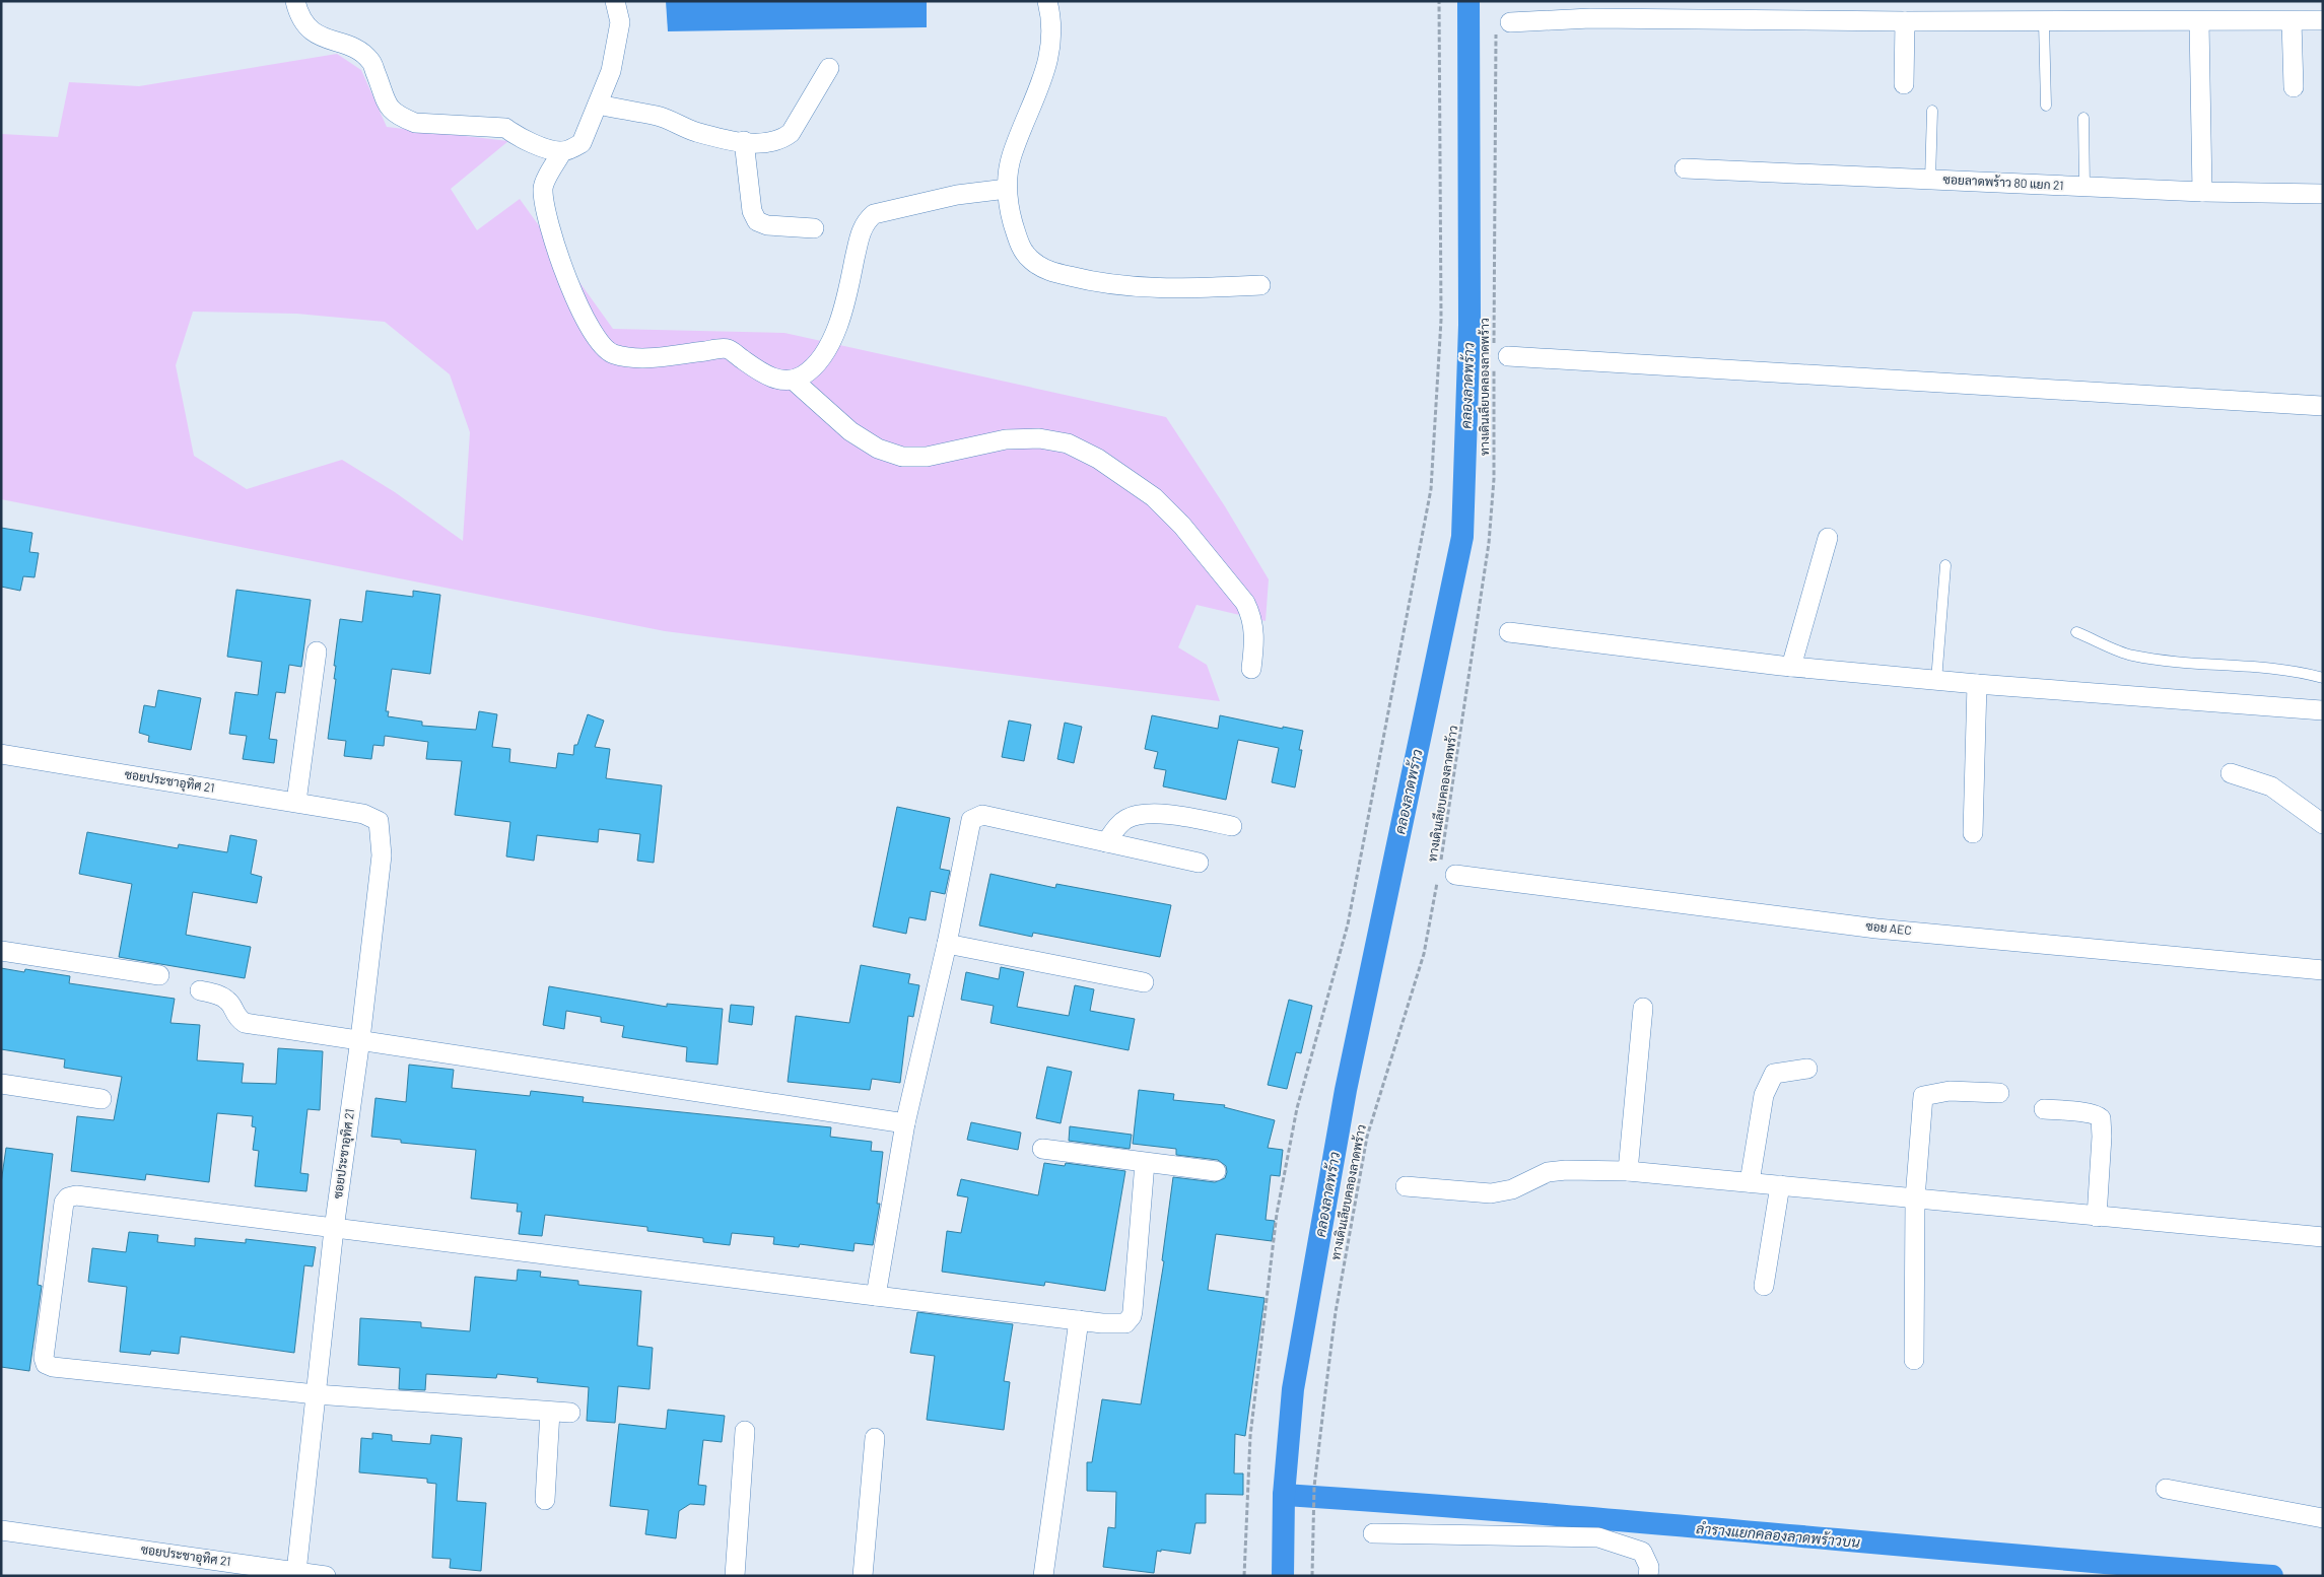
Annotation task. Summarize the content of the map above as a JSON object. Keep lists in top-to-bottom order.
{
  "streets": {
    "street": ["ซอยลาดพร้าว 80 แยก 21", "ซอยประชาอุทิศ 21", "ซอย AEC"],
    "path": ["ทางเดินเลียบคลองลาดพร้าว"]
  },
  "crossings": [
    ["ทางเดินเลียบคลองลาดพร้าว", "ซอย AEC"]
  ],
  "water": ["คลองลาดพร้าว", "ลำรางแยกคลองลาดพร้าวบน"]
}
